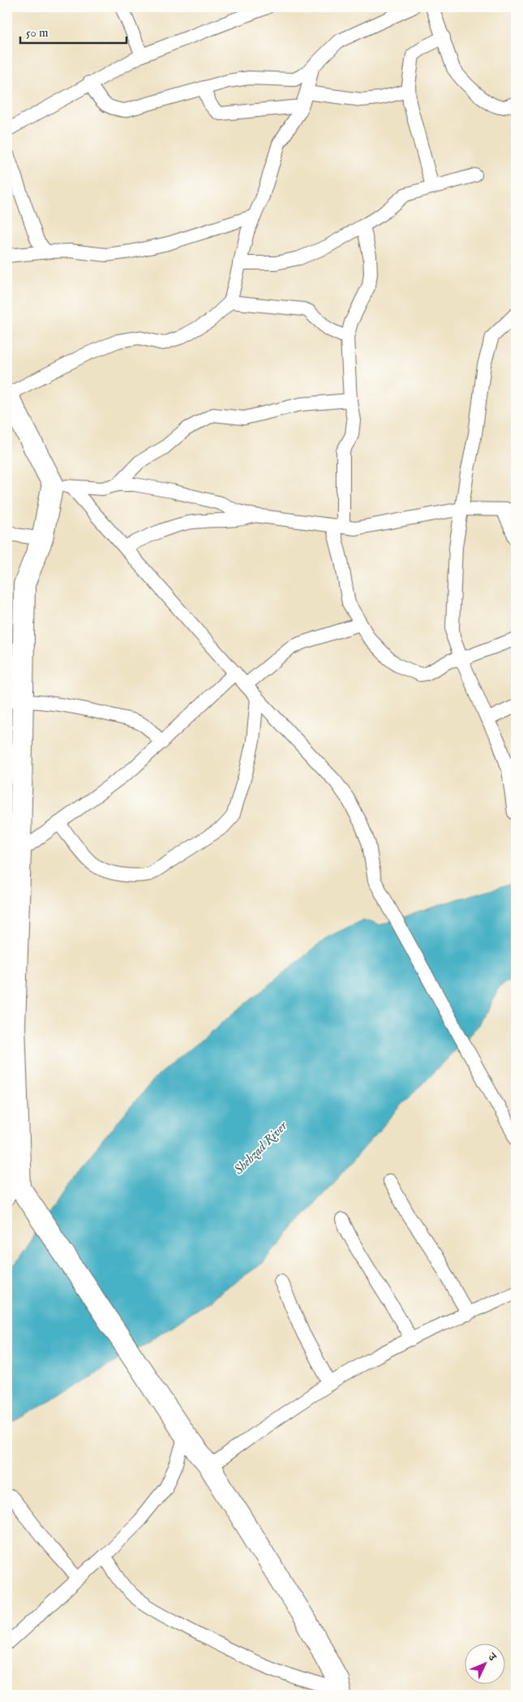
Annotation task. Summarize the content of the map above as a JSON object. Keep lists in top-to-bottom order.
{
  "water": ["Shehzad River"],
  "scale_bar": "50 m",
  "north": "top right"
}
